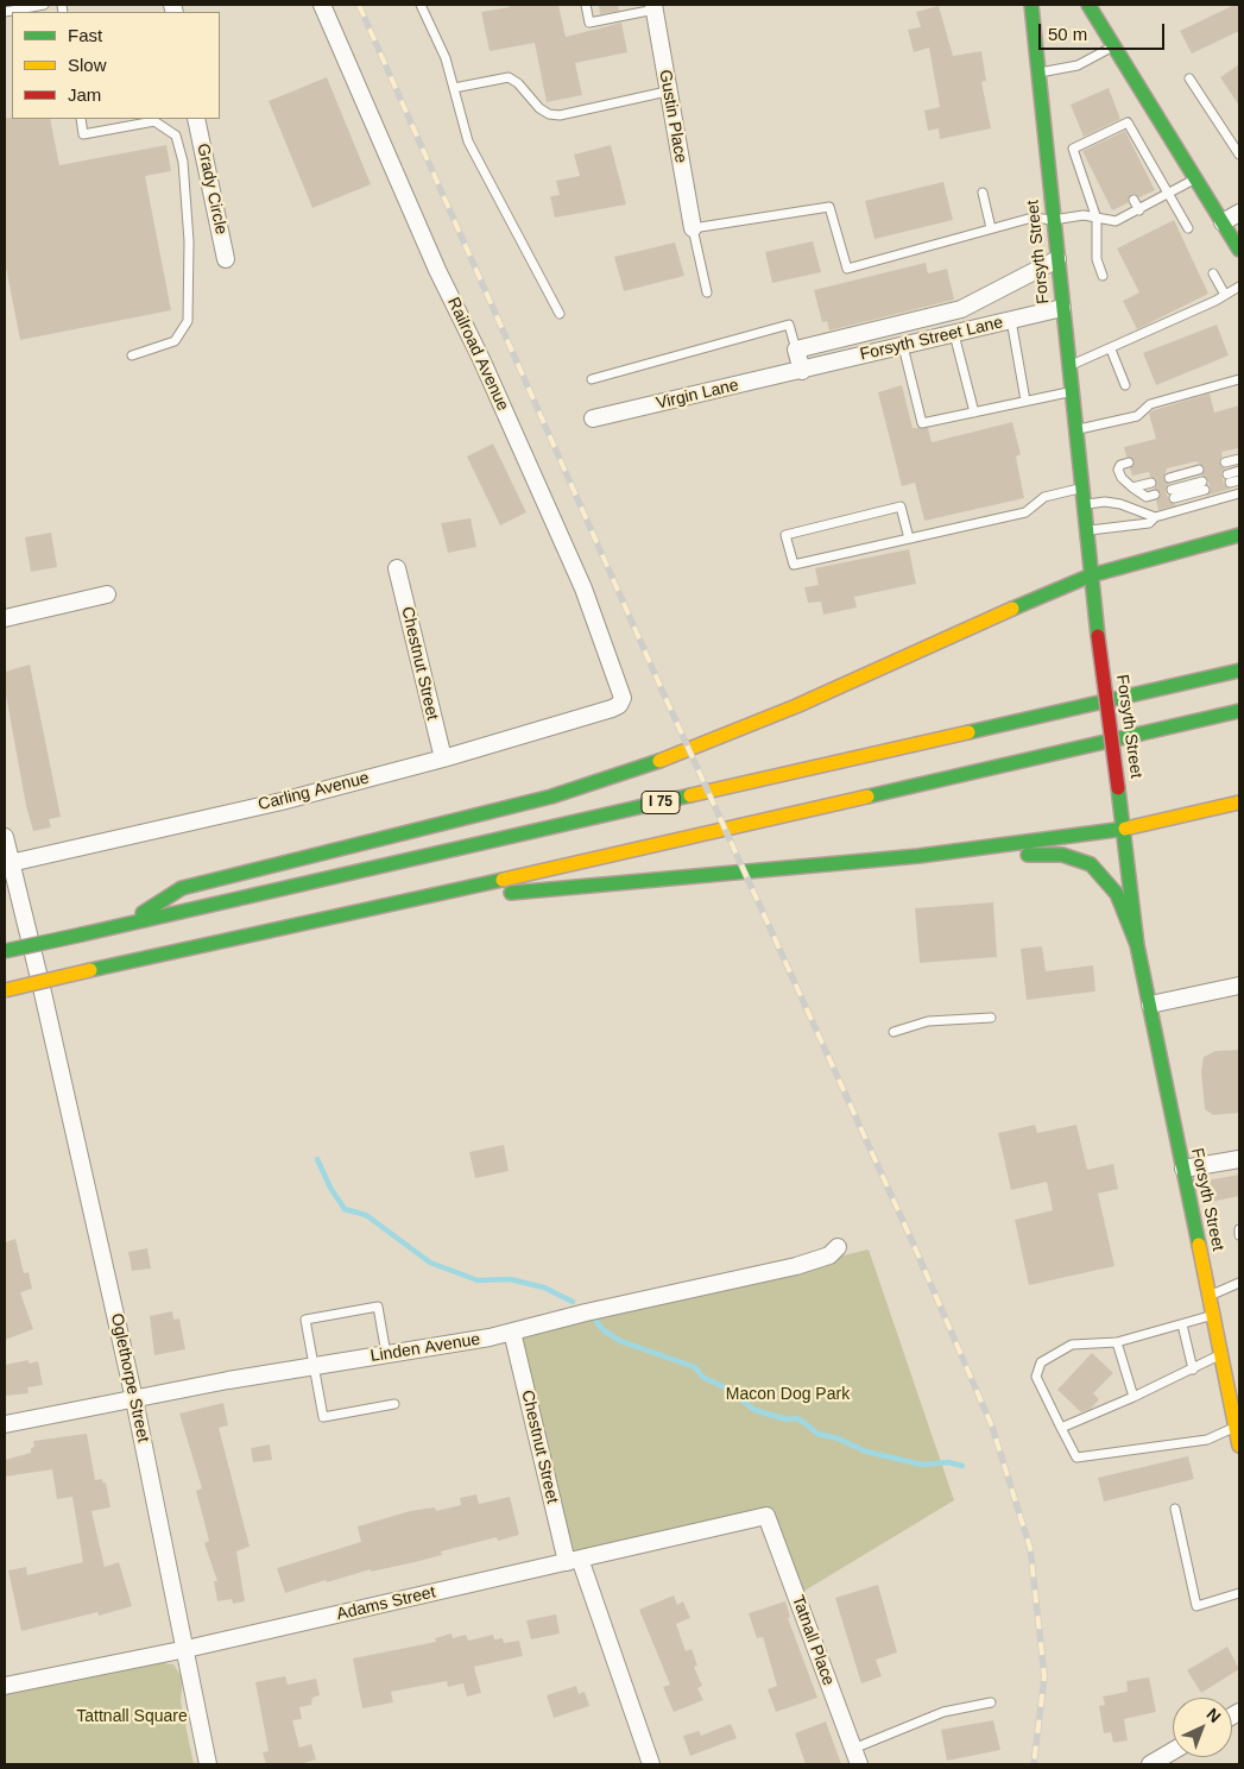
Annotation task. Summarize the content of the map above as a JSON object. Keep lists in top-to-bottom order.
{
  "streets": {
    "main road": ["Forsyth Street", "I 75"],
    "street": [
      "Gustin Place",
      "Grady Circle",
      "Forsyth Street Lane",
      "Railroad Avenue",
      "Virgin Lane",
      "Chestnut Street",
      "Carling Avenue",
      "Linden Avenue",
      "Oglethorpe Street",
      "Adams Street",
      "Tatnall Place"
    ]
  },
  "crossings": [
    ["Forsyth Street", "Forsyth Street Lane"],
    ["Forsyth Street Lane", "Virgin Lane"],
    ["Railroad Avenue", "Carling Avenue"],
    ["Chestnut Street", "Carling Avenue"],
    ["Chestnut Street", "Linden Avenue"],
    ["Chestnut Street", "Adams Street"],
    ["Carling Avenue", "Oglethorpe Street"],
    ["Linden Avenue", "Oglethorpe Street"],
    ["Oglethorpe Street", "Adams Street"],
    ["Adams Street", "Tatnall Place"]
  ],
  "parks": ["Macon Dog Park", "Tattnall Square"],
  "legend": ["Fast", "Slow", "Jam"],
  "scale_bar": "50 m",
  "north": "top right"
}
